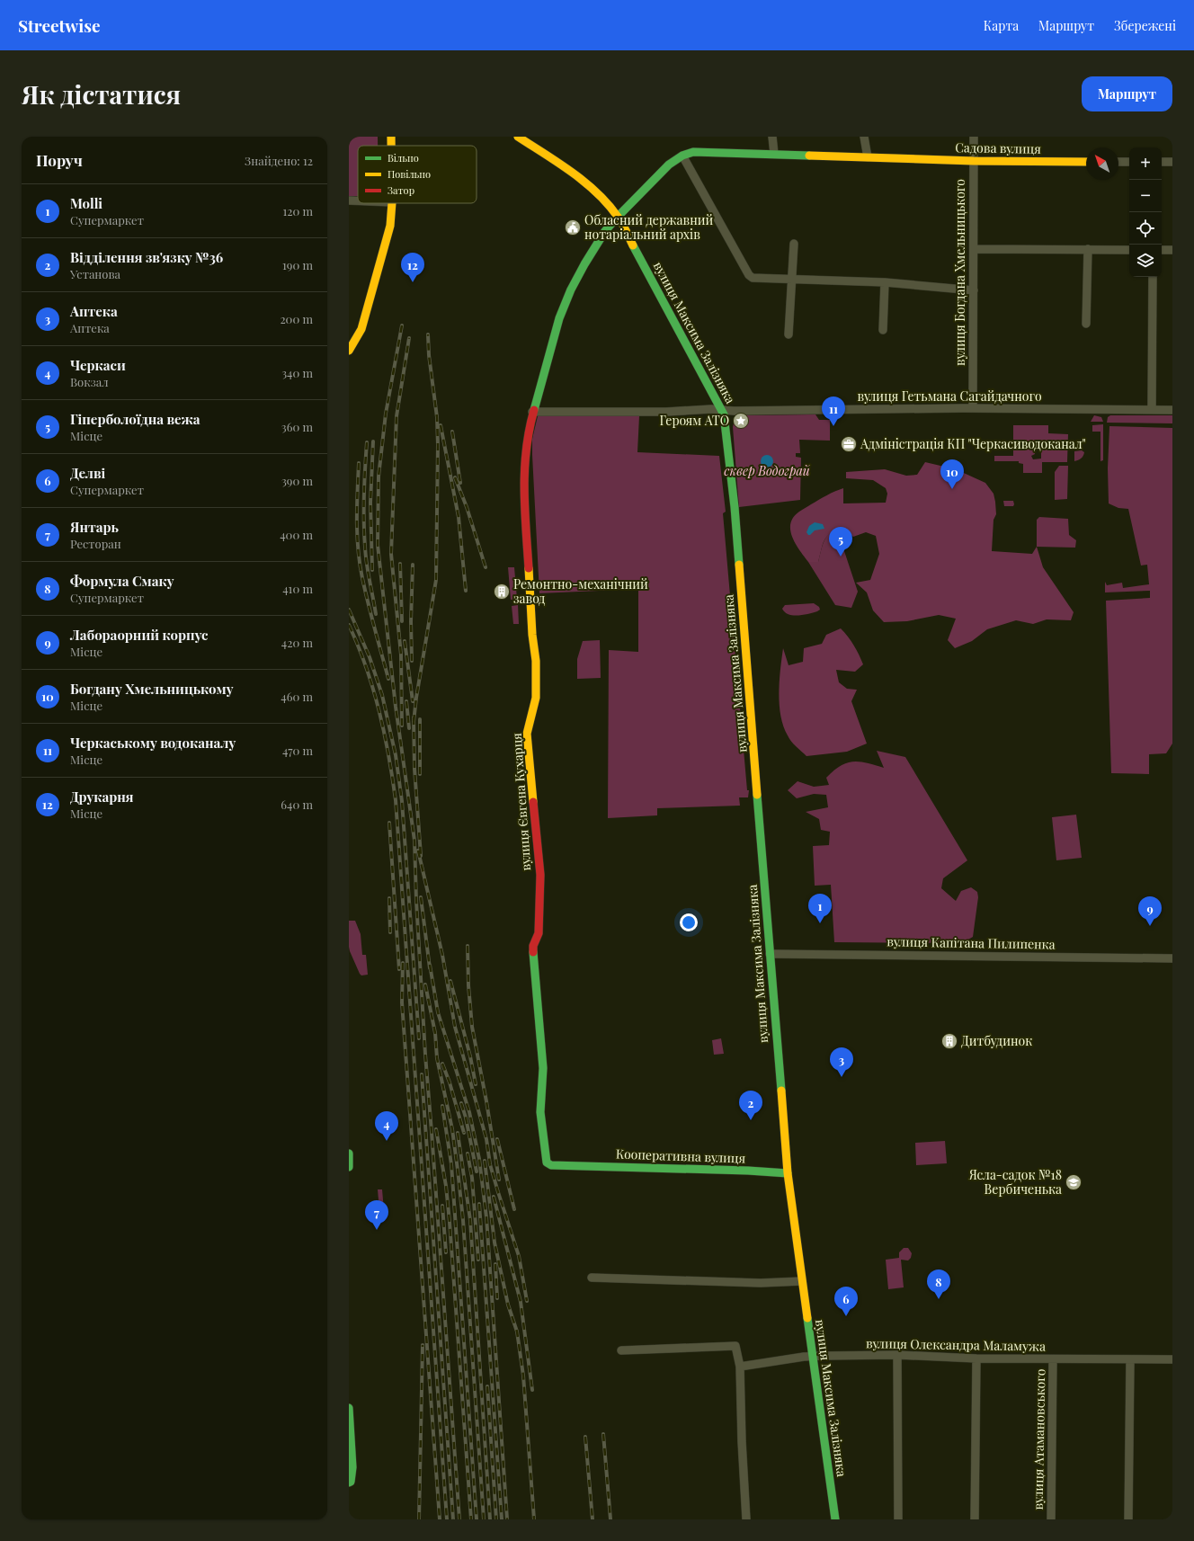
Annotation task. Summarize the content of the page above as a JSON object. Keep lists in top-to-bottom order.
{
  "streets": {
    "street": [
      "Садова вулиця",
      "вулиця Богдана Хмельницького",
      "вулиця Максима Залізняка",
      "вулиця Гетьмана Сагайдачного",
      "вулиця Євгена Кухарця",
      "вулиця Капітана Пилипенка",
      "Кооперативна вулиця",
      "вулиця Олександра Маламужа",
      "вулиця Атамановського"
    ]
  },
  "crossings": [
    ["Садова вулиця", "вулиця Богдана Хмельницького"],
    ["Садова вулиця", "вулиця Максима Залізняка"],
    ["Садова вулиця", "вулиця Євгена Кухарця"],
    ["вулиця Богдана Хмельницького", "вулиця Гетьмана Сагайдачного"],
    ["вулиця Максима Залізняка", "вулиця Гетьмана Сагайдачного"],
    ["вулиця Максима Залізняка", "вулиця Євгена Кухарця"],
    ["вулиця Максима Залізняка", "вулиця Капітана Пилипенка"],
    ["вулиця Максима Залізняка", "Кооперативна вулиця"],
    ["вулиця Максима Залізняка", "вулиця Олександра Маламужа"],
    ["вулиця Гетьмана Сагайдачного", "вулиця Євгена Кухарця"],
    ["вулиця Євгена Кухарця", "Кооперативна вулиця"],
    ["вулиця Олександра Маламужа", "вулиця Атамановського"]
  ],
  "parks": ["сквер Водограй"],
  "places": {
    "public building": ["Обласний державний нотаріальний архів"],
    "place": ["Героям АТО"],
    "office": ["Адміністрація КП \"Черкасиводоканал\""],
    "building": ["Ремонтно-механічний завод", "Дитбудинок"],
    "school or university": ["Ясла-садок №18 Вербиченька"]
  },
  "legend": ["Вільно", "Повільно", "Затор"],
  "north": "top left",
  "page": {
    "header": "Streetwise",
    "nav": ["Карта", "Маршрут", "Збережені"],
    "buttons": "Маршрут",
    "title": "Як дістатися",
    "heading": ["Поруч", "Знайдено: 12"],
    "map_buttons": ["+", "−"],
    "list": [
      {
        "mark": "1",
        "name": "Molli",
        "note": "Супермаркет",
        "value": "120 m"
      },
      {
        "mark": "2",
        "name": "Відділення зв'язку №36",
        "note": "Установа",
        "value": "190 m"
      },
      {
        "mark": "3",
        "name": "Аптека",
        "note": "Аптека",
        "value": "200 m"
      },
      {
        "mark": "4",
        "name": "Черкаси",
        "note": "Вокзал",
        "value": "340 m"
      },
      {
        "mark": "5",
        "name": "Гіперболоїдна вежа",
        "note": "Місце",
        "value": "360 m"
      },
      {
        "mark": "6",
        "name": "Делві",
        "note": "Супермаркет",
        "value": "390 m"
      },
      {
        "mark": "7",
        "name": "Янтарь",
        "note": "Ресторан",
        "value": "400 m"
      },
      {
        "mark": "8",
        "name": "Формула Смаку",
        "note": "Супермаркет",
        "value": "410 m"
      },
      {
        "mark": "9",
        "name": "Лабораорний корпус",
        "note": "Місце",
        "value": "420 m"
      },
      {
        "mark": "10",
        "name": "Богдану Хмельницькому",
        "note": "Місце",
        "value": "460 m"
      },
      {
        "mark": "11",
        "name": "Черкаському водоканалу",
        "note": "Місце",
        "value": "470 m"
      },
      {
        "mark": "12",
        "name": "Друкарня",
        "note": "Місце",
        "value": "640 m"
      }
    ],
    "pins": [
      "12",
      "11",
      "10",
      "5",
      "1",
      "9",
      "3",
      "2",
      "4",
      "7",
      "8",
      "6"
    ]
  }
}
